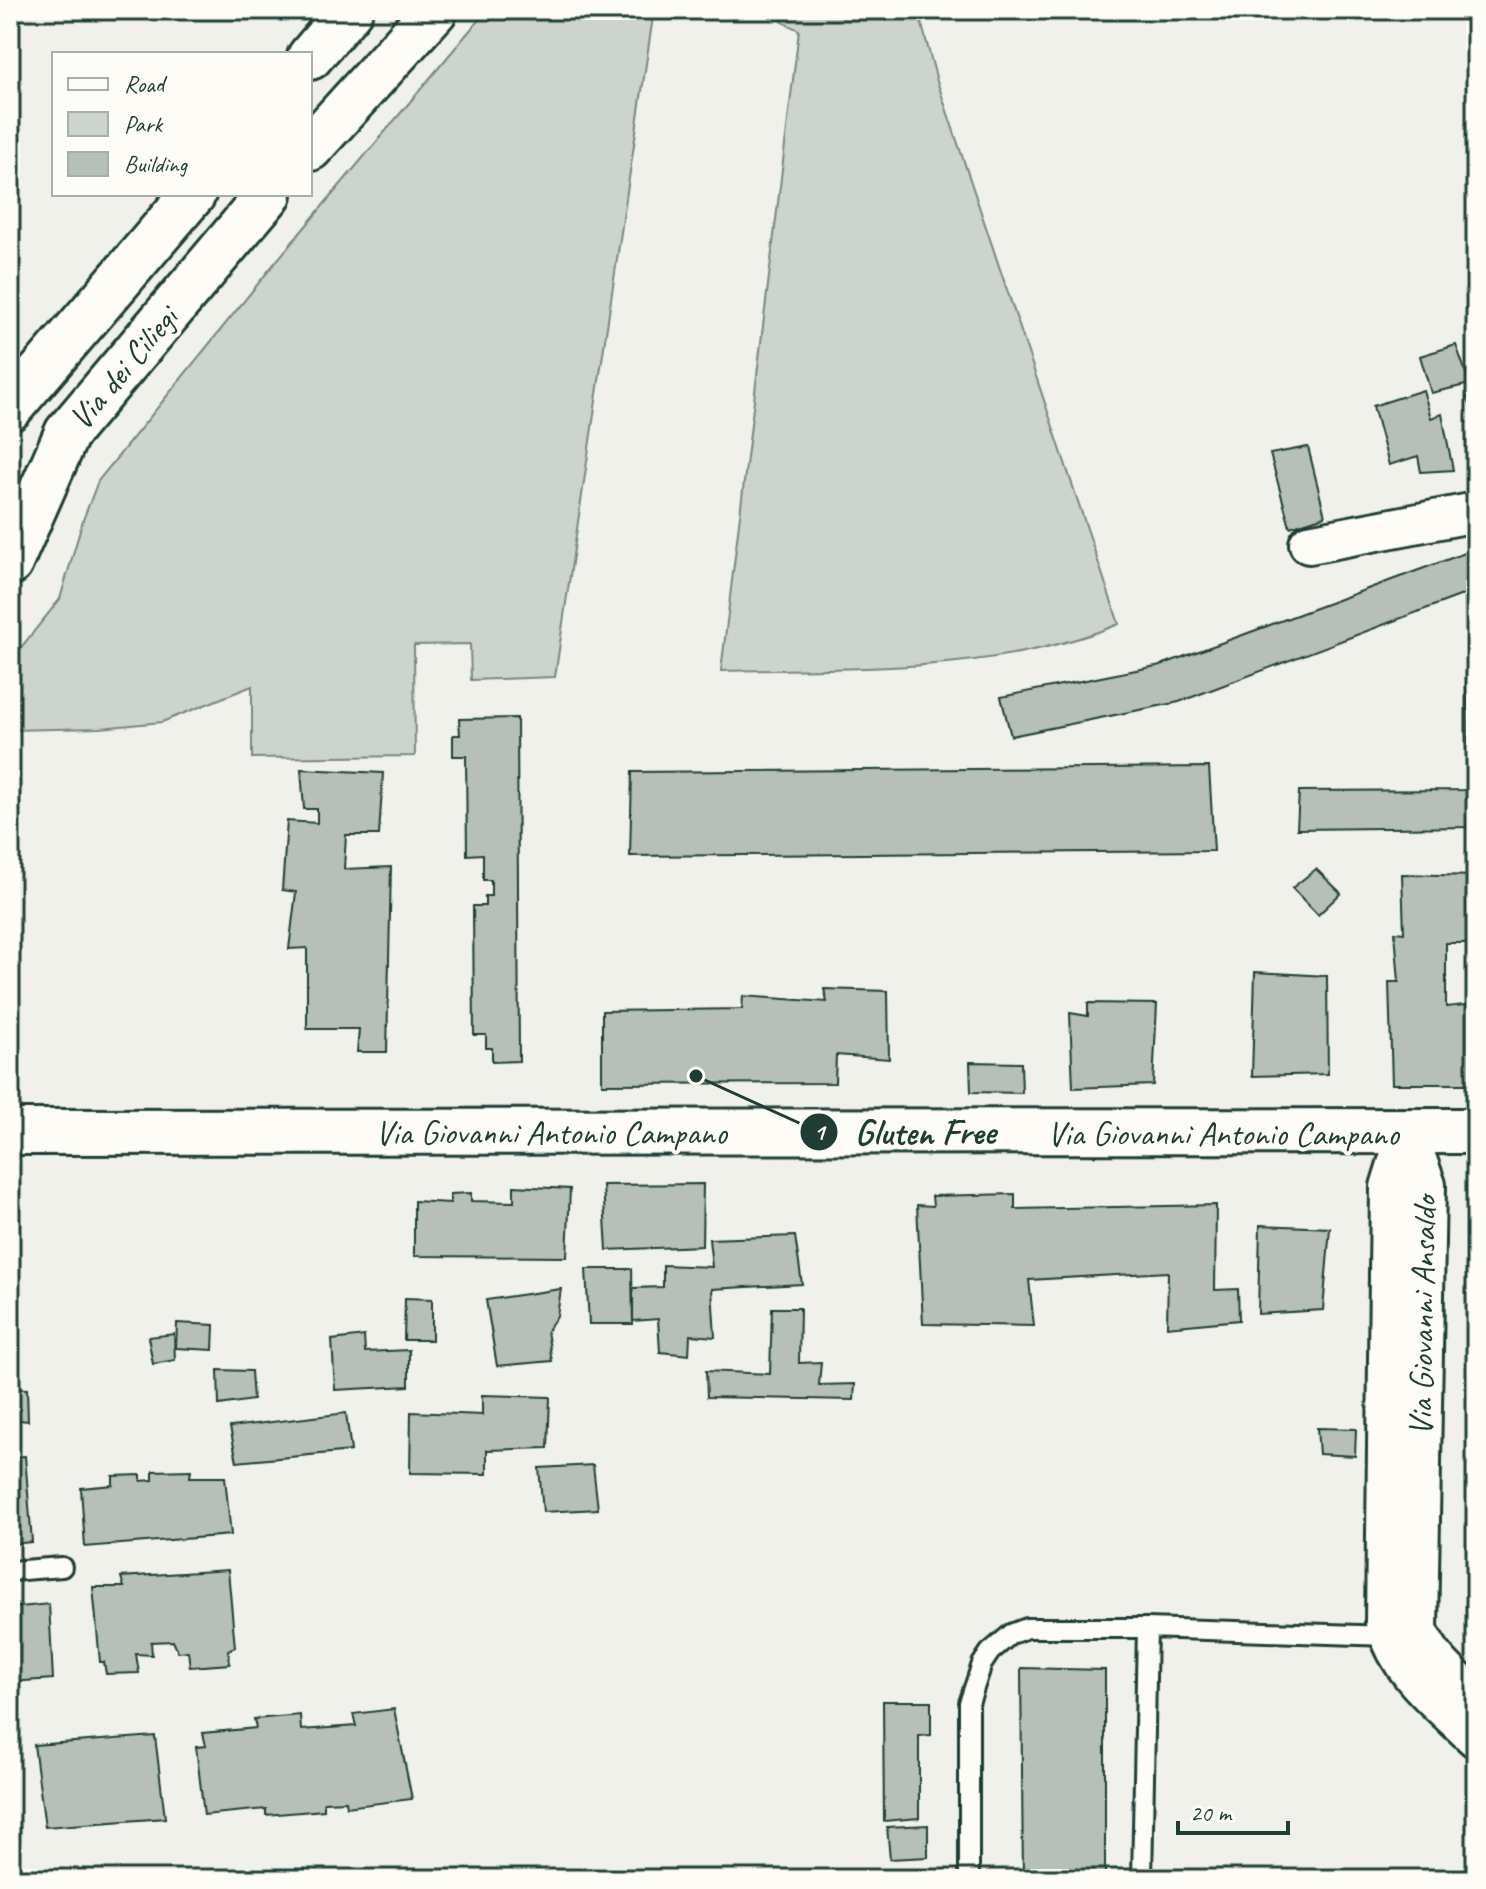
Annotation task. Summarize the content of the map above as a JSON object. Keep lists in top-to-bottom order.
{
  "streets": {
    "main road": ["Via dei Ciliegi", "Via Giovanni Antonio Campano"],
    "street": ["Via Giovanni Ansaldo"]
  },
  "crossings": [
    ["Via Giovanni Antonio Campano", "Via Giovanni Ansaldo"]
  ],
  "places": ["Gluten Free"],
  "legend": ["Road", "Park", "Building"],
  "scale_bar": "20 m"
}
